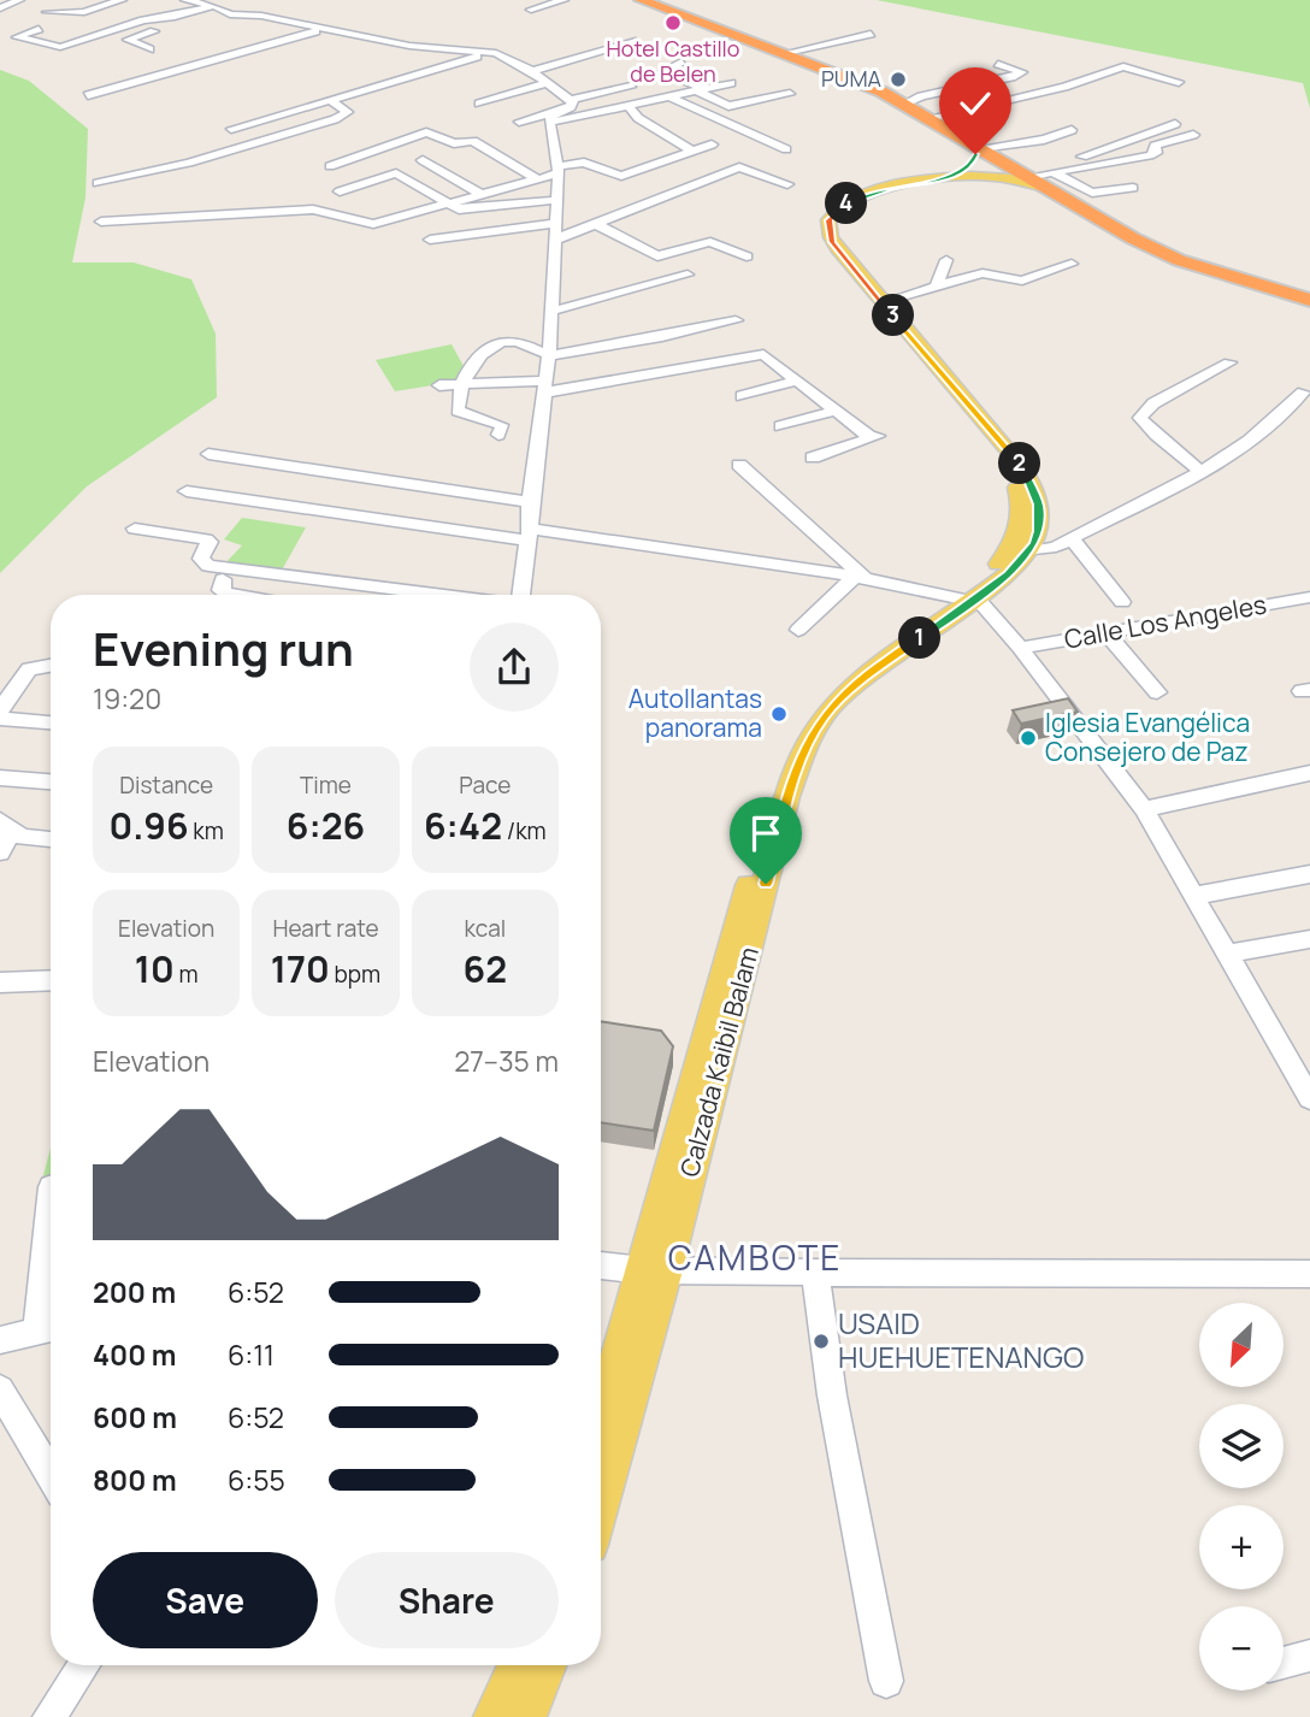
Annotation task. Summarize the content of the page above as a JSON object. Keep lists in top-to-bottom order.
{
  "streets": {
    "main road": ["Calzada Kaibil Balam"],
    "street": ["Calle Los Angeles"]
  },
  "districts": ["CAMBOTE"],
  "places": [
    "Hotel Castillo de Belen",
    "PUMA",
    "Autollantas panorama",
    "Iglesia Evangélica Consejero de Paz",
    "USAID HUEHUETENANGO"
  ],
  "north": "bottom left",
  "page": {
    "pins": [
      "4",
      "3",
      "2",
      "1"
    ],
    "heading": ["Evening run", "19:20"],
    "stats": [
      ["Distance", "0.96 km"],
      ["Time", "6:26"],
      ["Pace", "6:42 /km"],
      ["Elevation", "10 m"],
      ["Heart rate", "170 bpm"],
      ["kcal", "62"]
    ],
    "chart": ["Elevation", "27–35 m"],
    "list": [
      {
        "name": "200 m",
        "note": "6:52"
      },
      {
        "name": "400 m",
        "note": "6:11"
      },
      {
        "name": "600 m",
        "note": "6:52"
      },
      {
        "name": "800 m",
        "note": "6:55"
      }
    ],
    "map_buttons": ["+", "−"],
    "buttons": ["Save", "Share"]
  }
}
